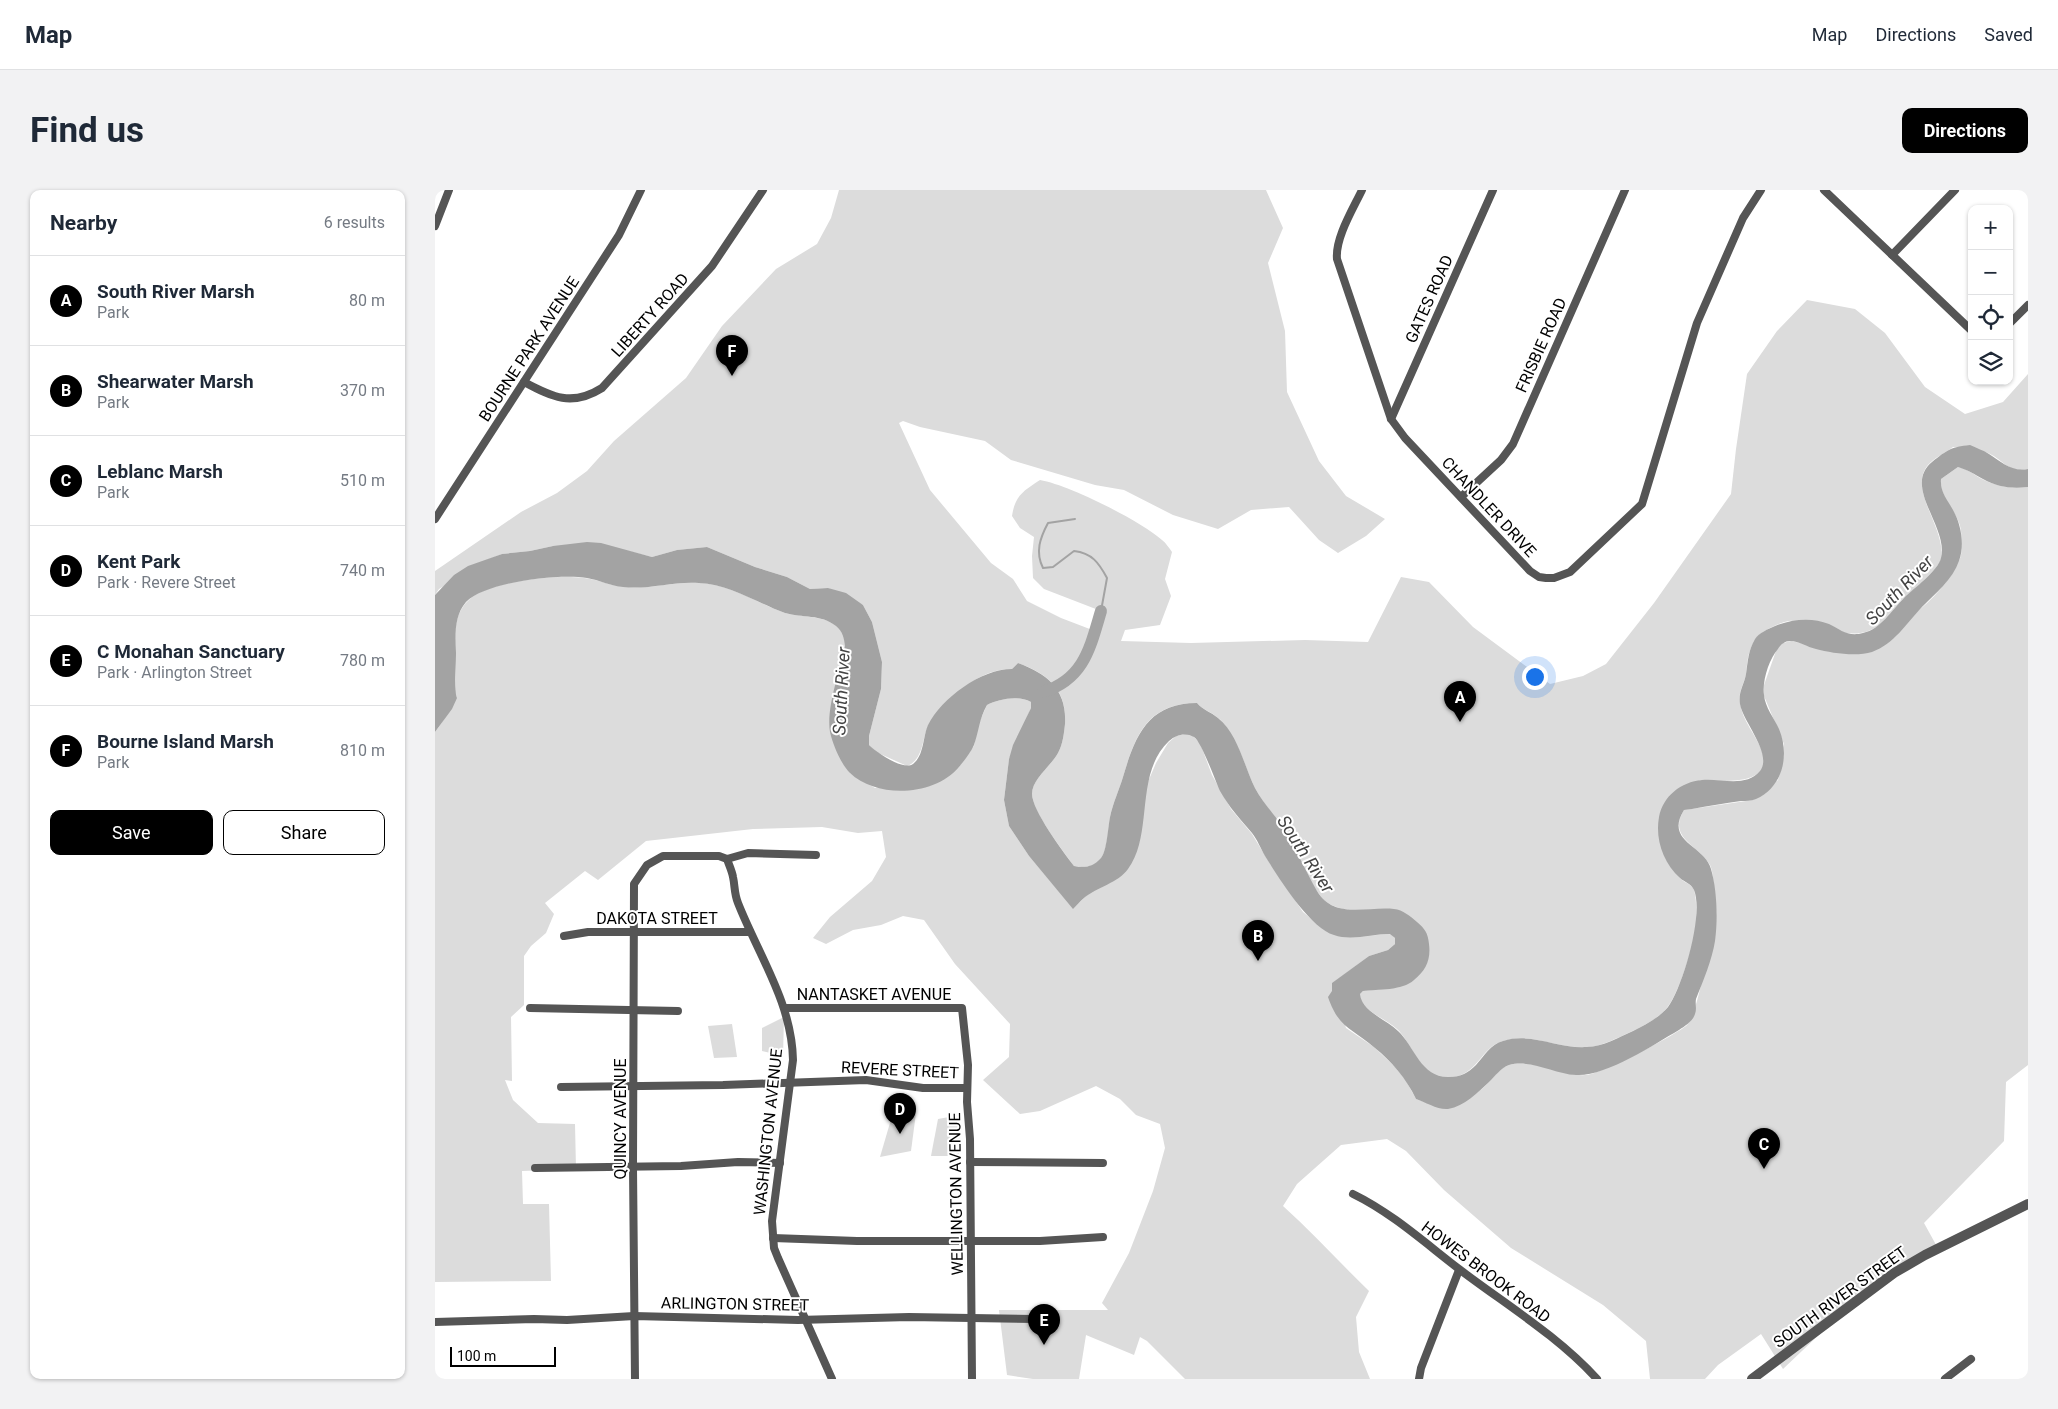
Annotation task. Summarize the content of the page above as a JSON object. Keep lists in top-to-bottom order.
{
  "streets": {
    "street": [
      "GATES ROAD",
      "LIBERTY ROAD",
      "FRISBIE ROAD",
      "BOURNE PARK AVENUE",
      "CHANDLER DRIVE",
      "DAKOTA STREET",
      "NANTASKET AVENUE",
      "REVERE STREET",
      "QUINCY AVENUE",
      "WASHINGTON AVENUE",
      "WELLINGTON AVENUE",
      "HOWES BROOK ROAD",
      "SOUTH RIVER STREET",
      "ARLINGTON STREET"
    ]
  },
  "crossings": [
    ["GATES ROAD", "CHANDLER DRIVE"],
    ["LIBERTY ROAD", "BOURNE PARK AVENUE"],
    ["FRISBIE ROAD", "CHANDLER DRIVE"],
    ["DAKOTA STREET", "QUINCY AVENUE"],
    ["DAKOTA STREET", "WASHINGTON AVENUE"],
    ["NANTASKET AVENUE", "WASHINGTON AVENUE"],
    ["NANTASKET AVENUE", "WELLINGTON AVENUE"],
    ["REVERE STREET", "QUINCY AVENUE"],
    ["REVERE STREET", "WASHINGTON AVENUE"],
    ["REVERE STREET", "WELLINGTON AVENUE"],
    ["QUINCY AVENUE", "WASHINGTON AVENUE"],
    ["QUINCY AVENUE", "ARLINGTON STREET"],
    ["WASHINGTON AVENUE", "ARLINGTON STREET"],
    ["WELLINGTON AVENUE", "ARLINGTON STREET"]
  ],
  "water": ["South River"],
  "scale_bar": "100 m",
  "page": {
    "header": "Map",
    "nav": ["Map", "Directions", "Saved"],
    "buttons": [
      "Directions",
      ["Save", "Share"]
    ],
    "title": "Find us",
    "heading": ["Nearby", "6 results"],
    "map_buttons": ["+", "−"],
    "list": [
      {
        "mark": "A",
        "name": "South River Marsh",
        "note": "Park",
        "value": "80 m"
      },
      {
        "mark": "B",
        "name": "Shearwater Marsh",
        "note": "Park",
        "value": "370 m"
      },
      {
        "mark": "C",
        "name": "Leblanc Marsh",
        "note": "Park",
        "value": "510 m"
      },
      {
        "mark": "D",
        "name": "Kent Park",
        "note": "Park · Revere Street",
        "value": "740 m"
      },
      {
        "mark": "E",
        "name": "C Monahan Sanctuary",
        "note": "Park · Arlington Street",
        "value": "780 m"
      },
      {
        "mark": "F",
        "name": "Bourne Island Marsh",
        "note": "Park",
        "value": "810 m"
      }
    ],
    "pins": [
      "F",
      "A",
      "B",
      "D",
      "C",
      "E"
    ],
    "scale": "100 m"
  }
}
